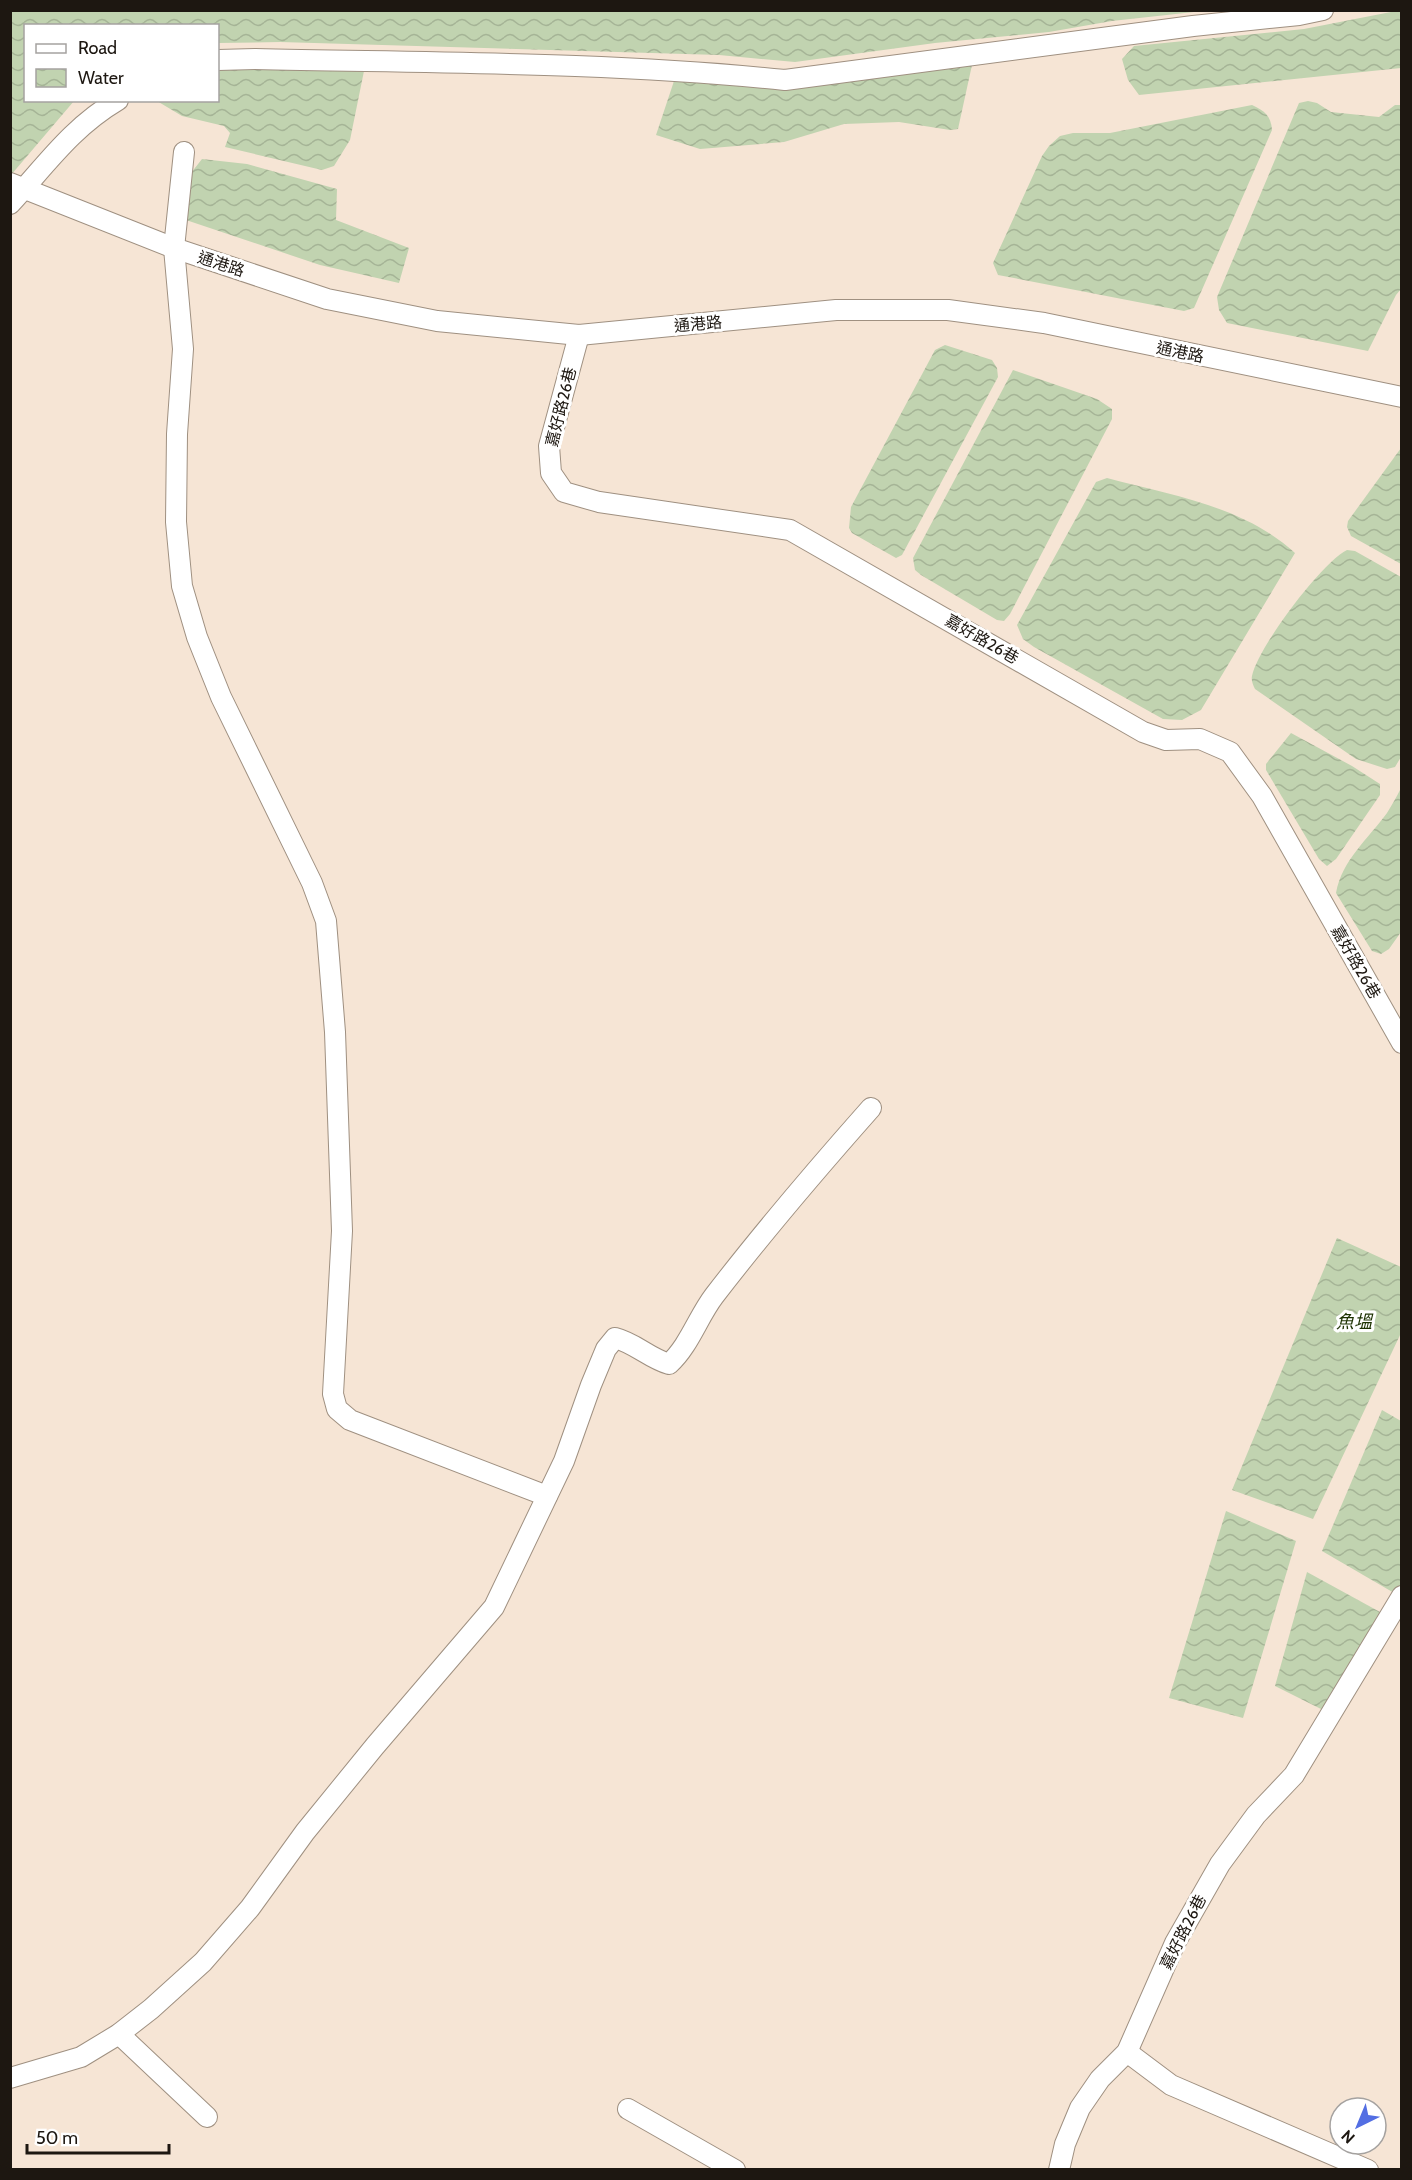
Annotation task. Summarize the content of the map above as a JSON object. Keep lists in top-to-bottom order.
{
  "streets": {
    "street": ["通港路", "嘉好路26巷"]
  },
  "crossings": [
    ["通港路", "嘉好路26巷"]
  ],
  "water": ["魚塭"],
  "legend": ["Road", "Water"],
  "scale_bar": "50 m",
  "north": "bottom left"
}
